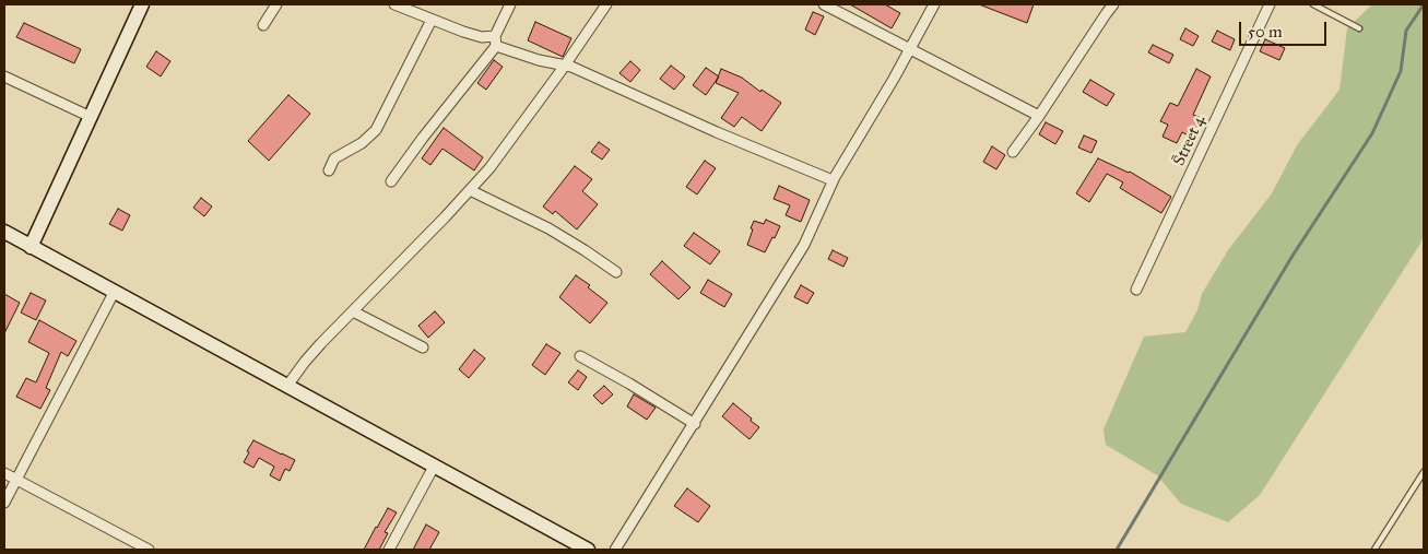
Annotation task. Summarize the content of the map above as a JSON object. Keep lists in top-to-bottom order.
{
  "streets": {
    "street": ["S̄treet 4"]
  },
  "scale_bar": "50 m"
}
